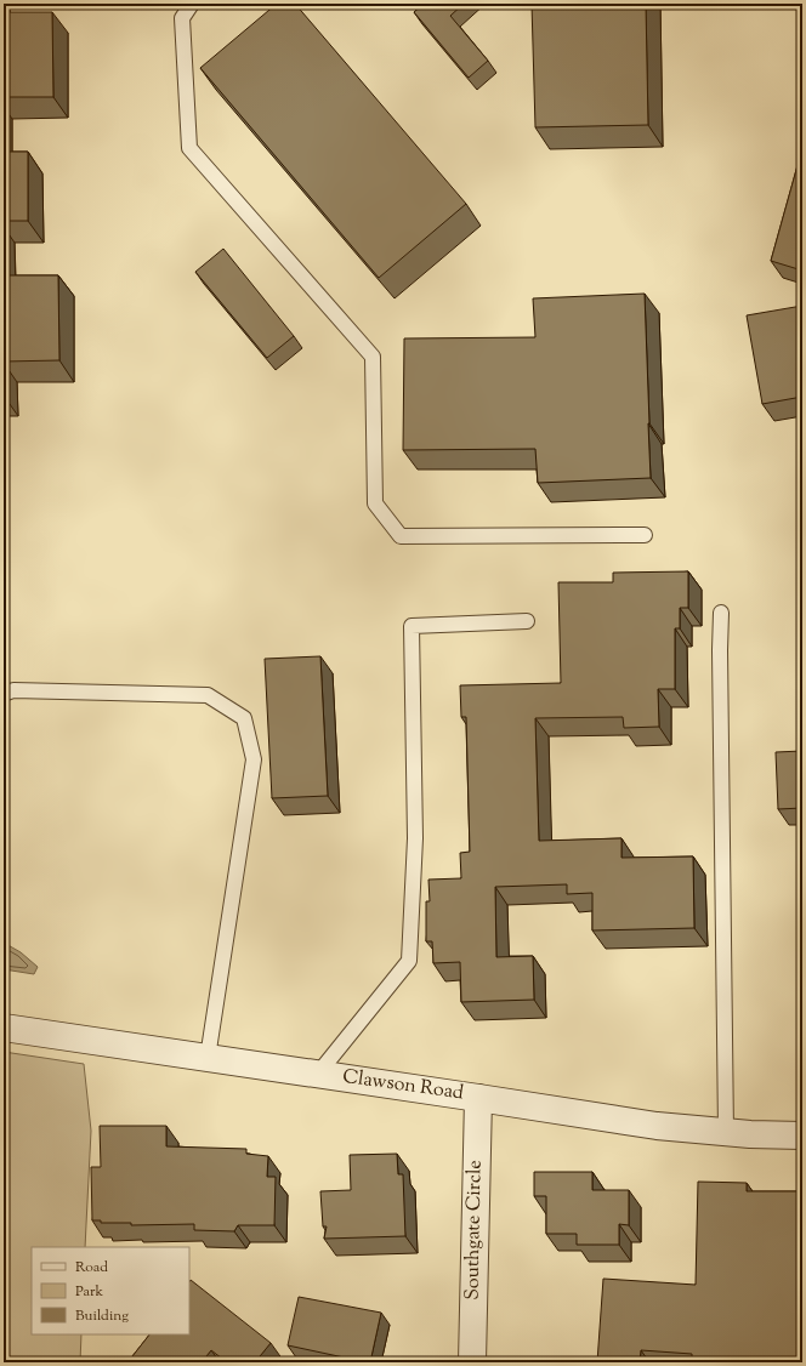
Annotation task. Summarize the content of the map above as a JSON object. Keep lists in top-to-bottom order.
{
  "streets": {
    "street": ["Clawson Road", "Southgate Circle"]
  },
  "crossings": [
    ["Clawson Road", "Southgate Circle"]
  ],
  "legend": ["Road", "Park", "Building"]
}
